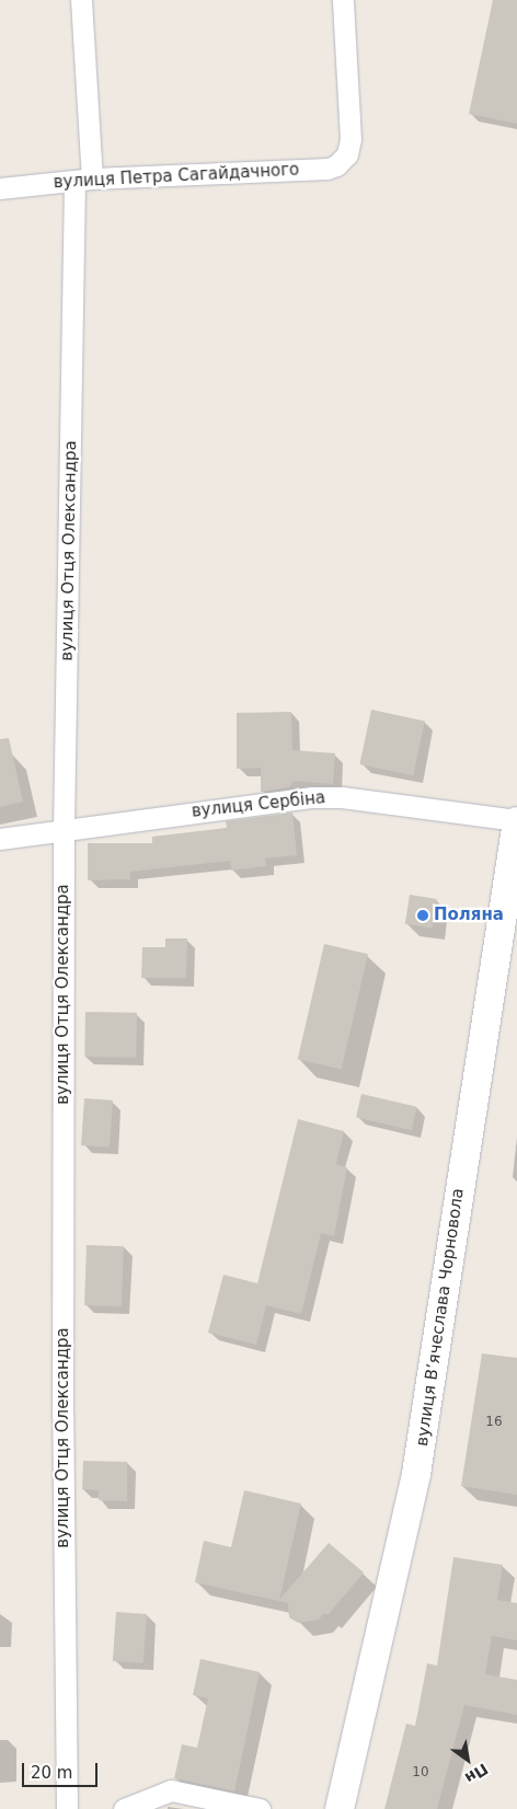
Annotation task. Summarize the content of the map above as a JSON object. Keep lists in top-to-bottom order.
{
  "streets": {
    "street": [
      "вулиця Петра Сагайдачного",
      "вулиця Отця Олександра",
      "вулиця Сербіна",
      "вулиця Вʼячеслава Чорновола"
    ]
  },
  "crossings": [
    ["вулиця Петра Сагайдачного", "вулиця Отця Олександра"],
    ["вулиця Отця Олександра", "вулиця Сербіна"],
    ["вулиця Сербіна", "вулиця Вʼячеслава Чорновола"]
  ],
  "places": ["Поляна"],
  "house_numbers": ["16", "10"],
  "scale_bar": "20 m",
  "north": "bottom right"
}
